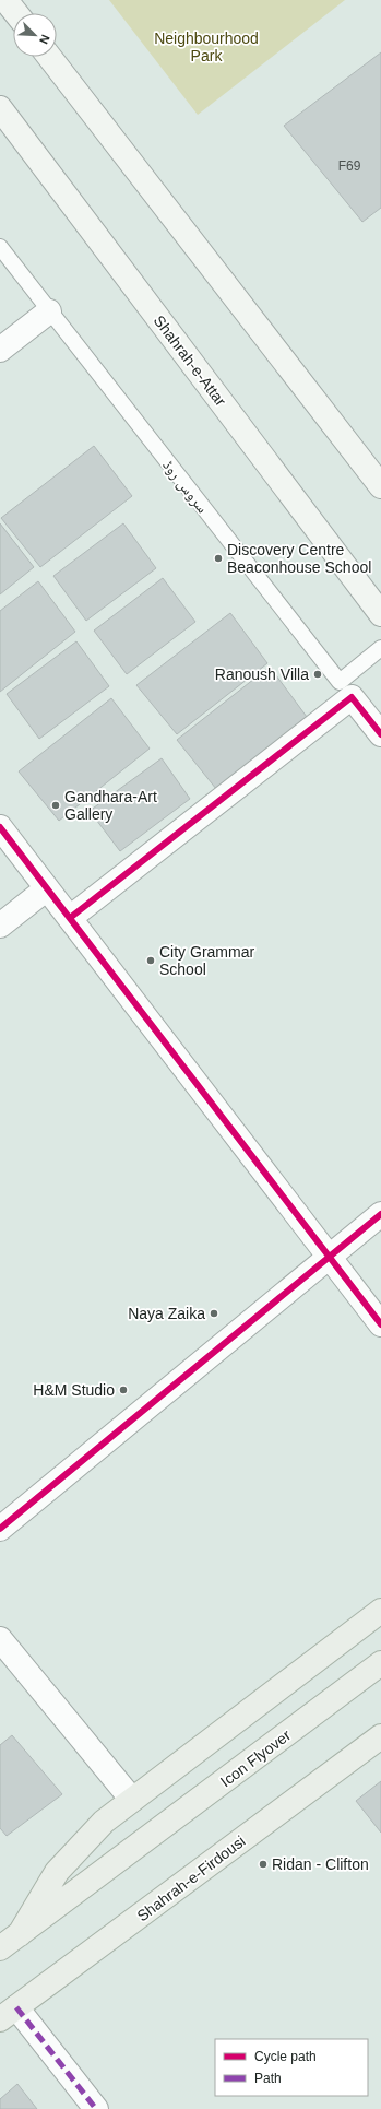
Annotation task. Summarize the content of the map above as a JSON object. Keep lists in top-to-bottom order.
{
  "streets": {
    "main road": ["Shahrah-e-Attar", "Icon Flyover", "Shahrah-e-Firdousi"],
    "lane": ["سروس روڈ"]
  },
  "parks": ["Neighbourhood Park"],
  "places": [
    "Discovery Centre Beaconhouse School",
    "Ranoush Villa",
    "Gandhara-Art Gallery",
    "City Grammar School",
    "Naya Zaika",
    "H&M Studio",
    "Ridan - Clifton"
  ],
  "house_numbers": ["F69"],
  "legend": ["Cycle path", "Path"],
  "north": "bottom right"
}
